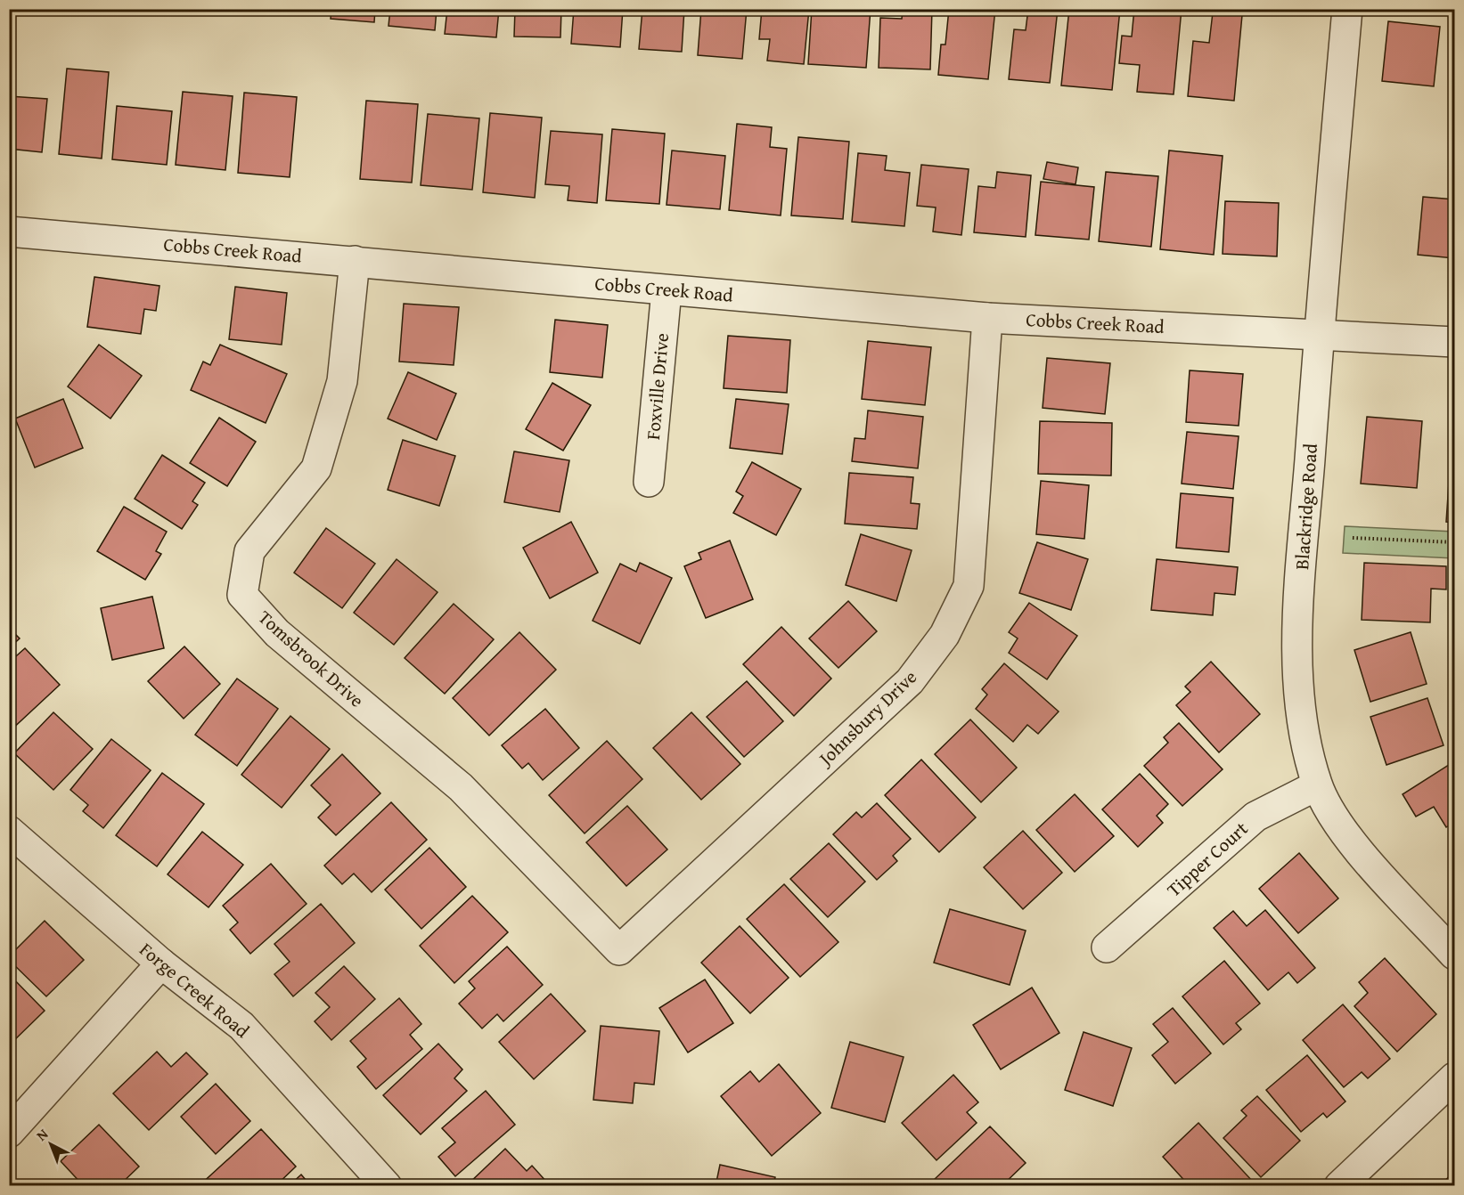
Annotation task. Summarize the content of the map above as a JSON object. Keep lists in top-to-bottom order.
{
  "streets": {
    "street": [
      "Cobbs Creek Road",
      "Foxville Drive",
      "Blackridge Road",
      "Tomsbrook Drive",
      "Johnsbury Drive",
      "Tipper Court",
      "Forge Creek Road"
    ]
  },
  "crossings": [
    ["Cobbs Creek Road", "Foxville Drive"],
    ["Cobbs Creek Road", "Blackridge Road"],
    ["Cobbs Creek Road", "Tomsbrook Drive"],
    ["Cobbs Creek Road", "Johnsbury Drive"],
    ["Blackridge Road", "Tipper Court"],
    ["Tomsbrook Drive", "Johnsbury Drive"]
  ],
  "north": "top left"
}
